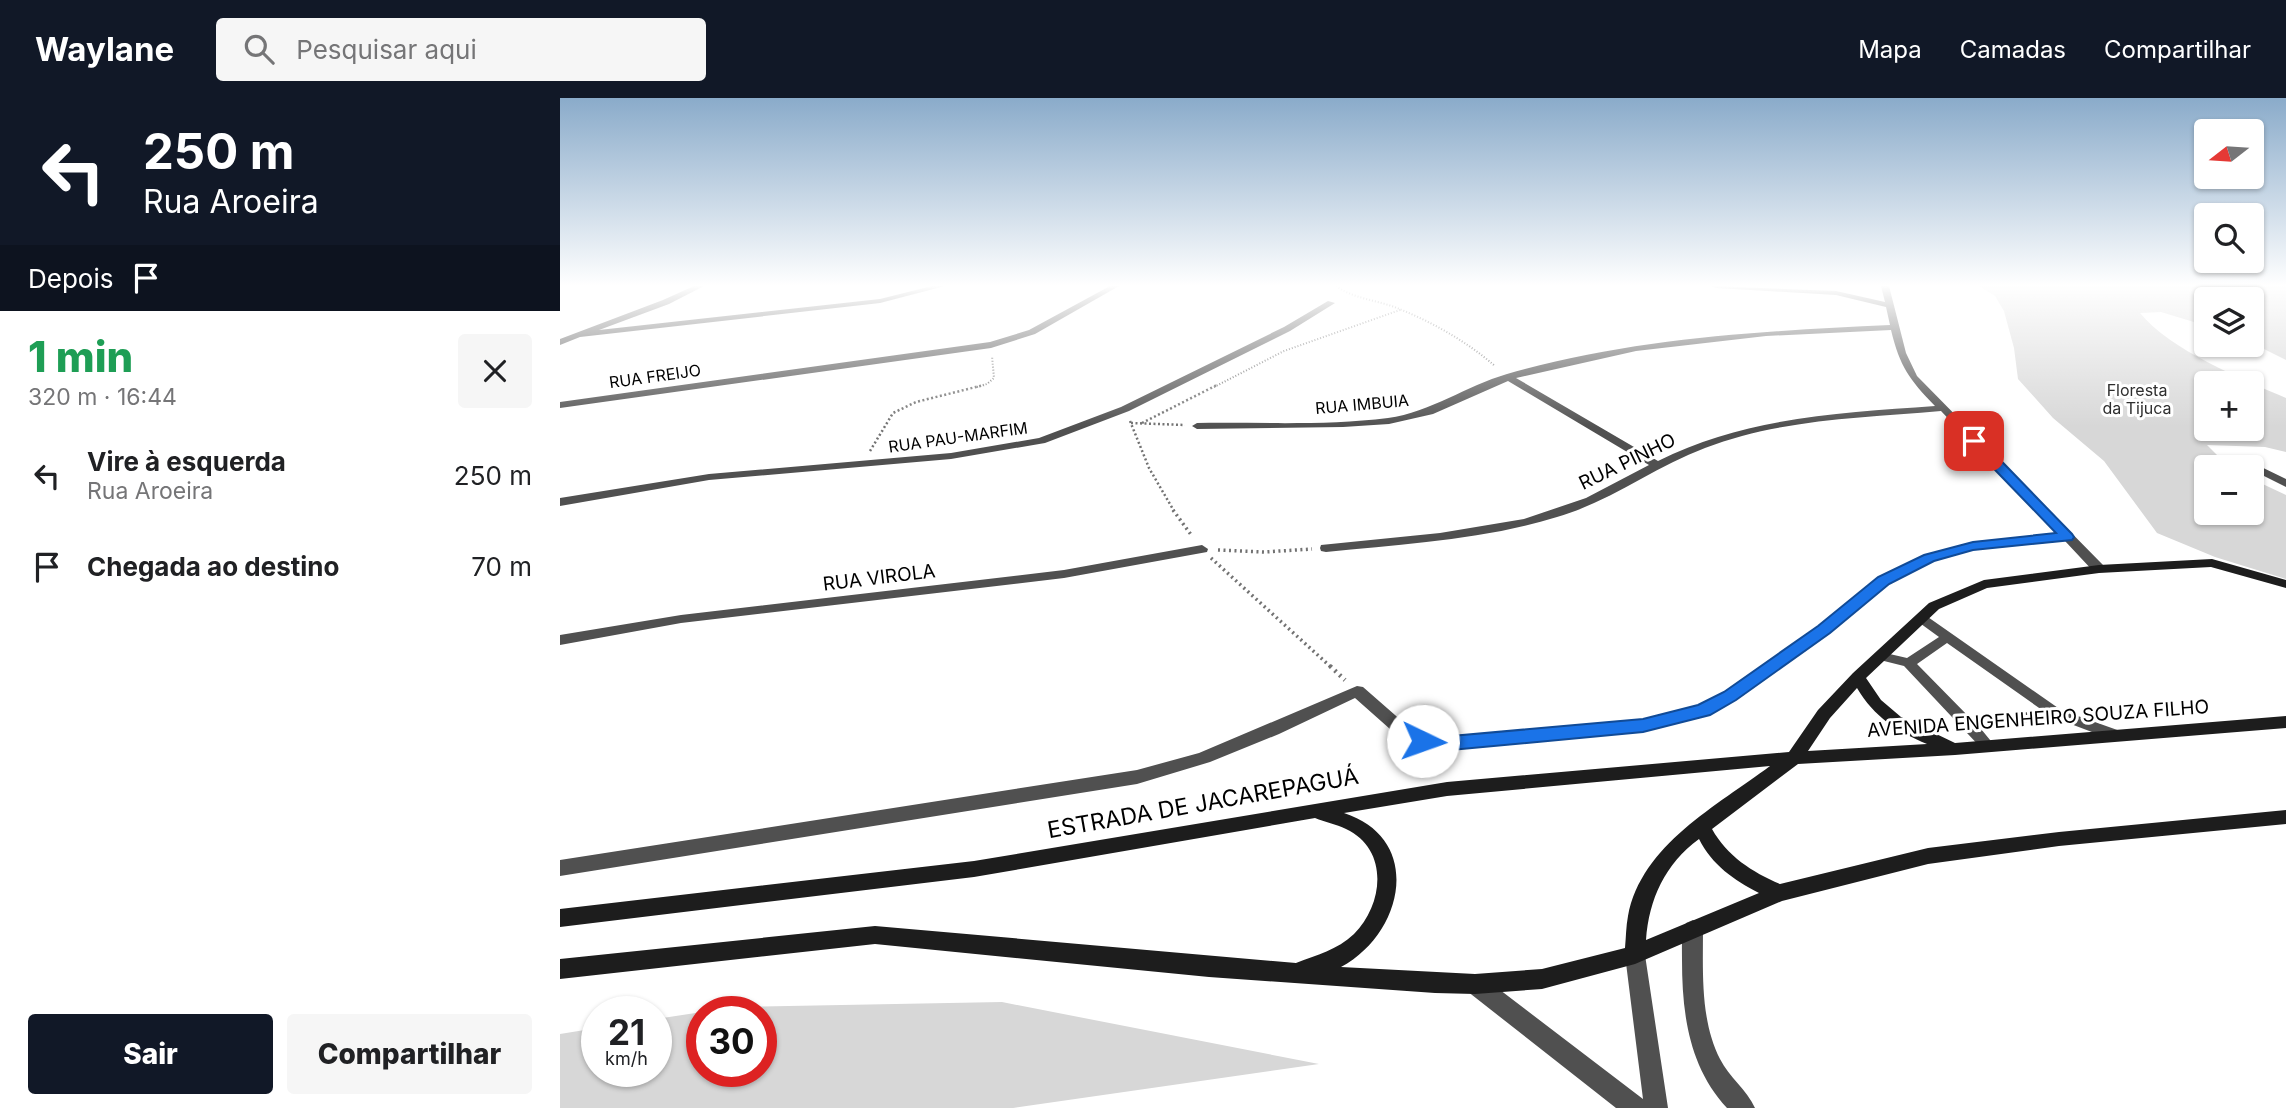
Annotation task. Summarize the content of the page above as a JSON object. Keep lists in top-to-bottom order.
{
  "streets": {
    "main road": ["AVENIDA ENGENHEIRO SOUZA FILHO", "ESTRADA DE JACAREPAGUÁ"],
    "street": [
      "RUA FREIJO",
      "RUA IMBUIA",
      "RUA PAU-MARFIM",
      "RUA PINHO",
      "RUA VIROLA"
    ]
  },
  "crossings": [
    ["AVENIDA ENGENHEIRO SOUZA FILHO", "ESTRADA DE JACAREPAGUÁ"]
  ],
  "parks": ["Floresta da Tijuca"],
  "north": "left",
  "page": {
    "header": "Waylane",
    "search": "Pesquisar aqui",
    "nav": ["Mapa", "Camadas", "Compartilhar"],
    "turn": ["250 m", "Rua Aroeira"],
    "map_buttons": ["+", "−"],
    "then": "Depois",
    "heading": ["1 min", "320 m · 16:44"],
    "list": [
      {
        "name": "Vire à esquerda",
        "note": "Rua Aroeira",
        "value": "250 m"
      },
      {
        "name": "Chegada ao destino",
        "value": "70 m"
      }
    ],
    "speed": "21 km/h",
    "limit": "30",
    "buttons": ["Sair", "Compartilhar"]
  }
}
